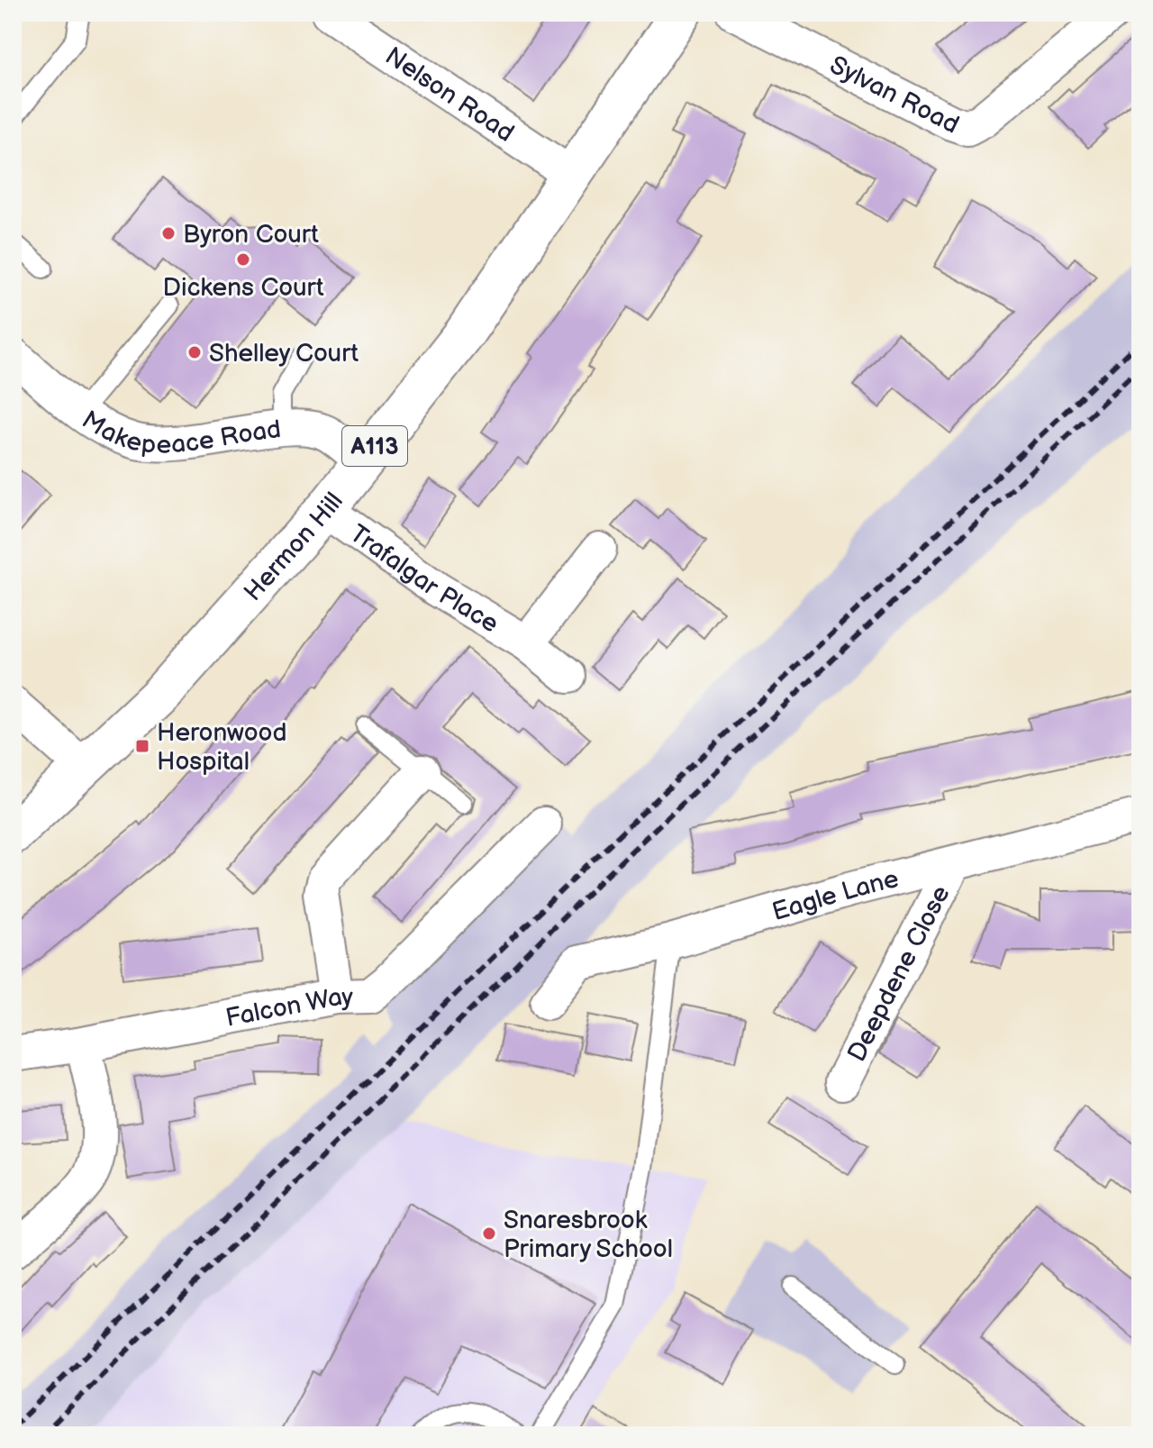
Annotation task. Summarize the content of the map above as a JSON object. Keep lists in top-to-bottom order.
{
  "streets": {
    "main road": ["A113", "Hermon Hill"],
    "street": [
      "Sylvan Road",
      "Nelson Road",
      "Makepeace Road",
      "Trafalgar Place",
      "Eagle Lane",
      "Deepdene Close",
      "Falcon Way"
    ]
  },
  "crossings": [
    ["Nelson Road", "Hermon Hill"],
    ["Makepeace Road", "Hermon Hill"],
    ["Hermon Hill", "Trafalgar Place"],
    ["Eagle Lane", "Deepdene Close"]
  ],
  "places": {
    "other": [
      "Byron Court",
      "Dickens Court",
      "Shelley Court",
      "Snaresbrook Primary School"
    ],
    "transit": ["Heronwood Hospital"]
  }
}
